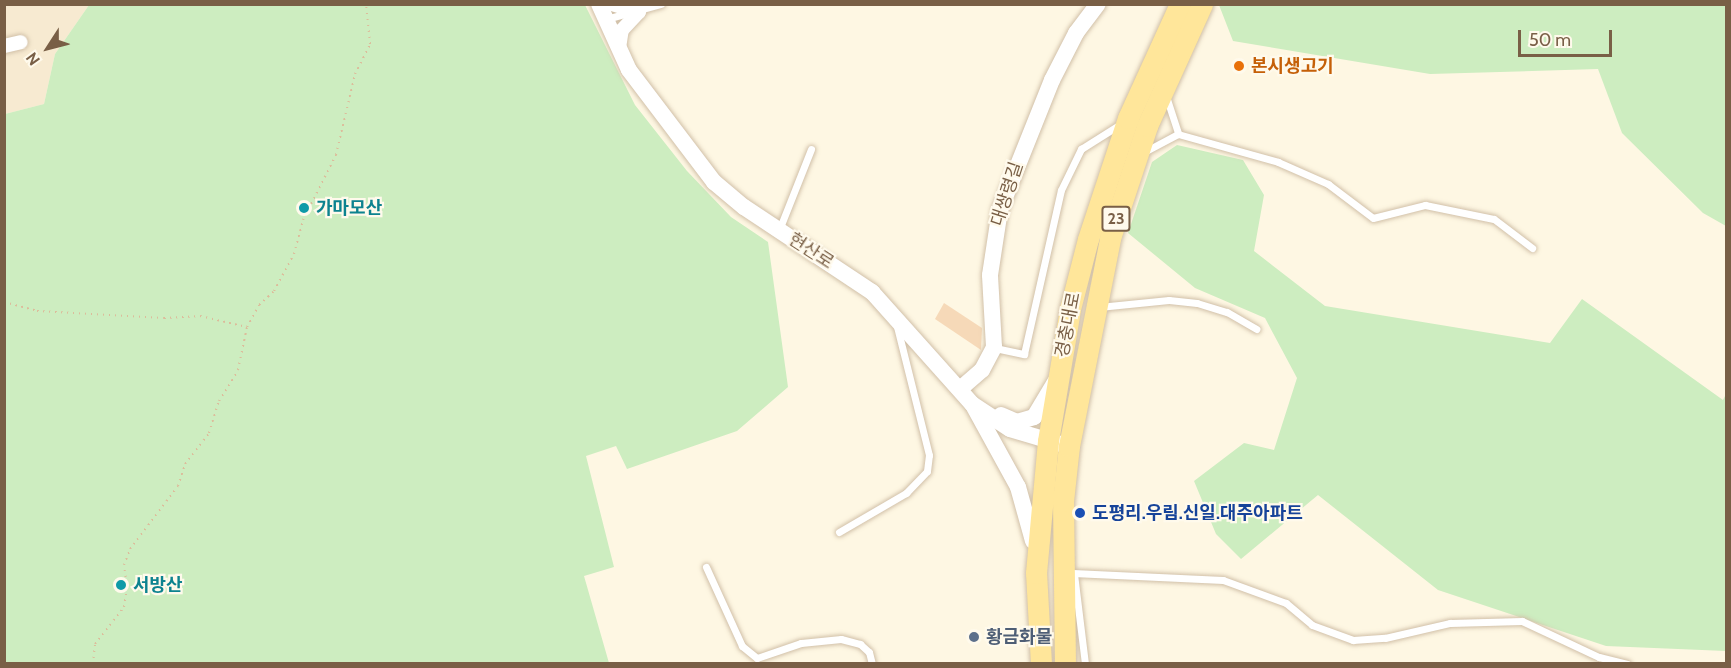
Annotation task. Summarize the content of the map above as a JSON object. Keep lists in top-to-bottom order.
{
  "streets": {
    "main road": ["23", "경충대로"],
    "street": ["대쌍령길", "현산로"]
  },
  "crossings": [
    ["현산로", "경충대로"]
  ],
  "places": [
    "본시생고기",
    "가마모산",
    "도평리.우림.신일.대주아파트",
    "서방산",
    "황금화물"
  ],
  "scale_bar": "50 m",
  "north": "bottom left"
}
